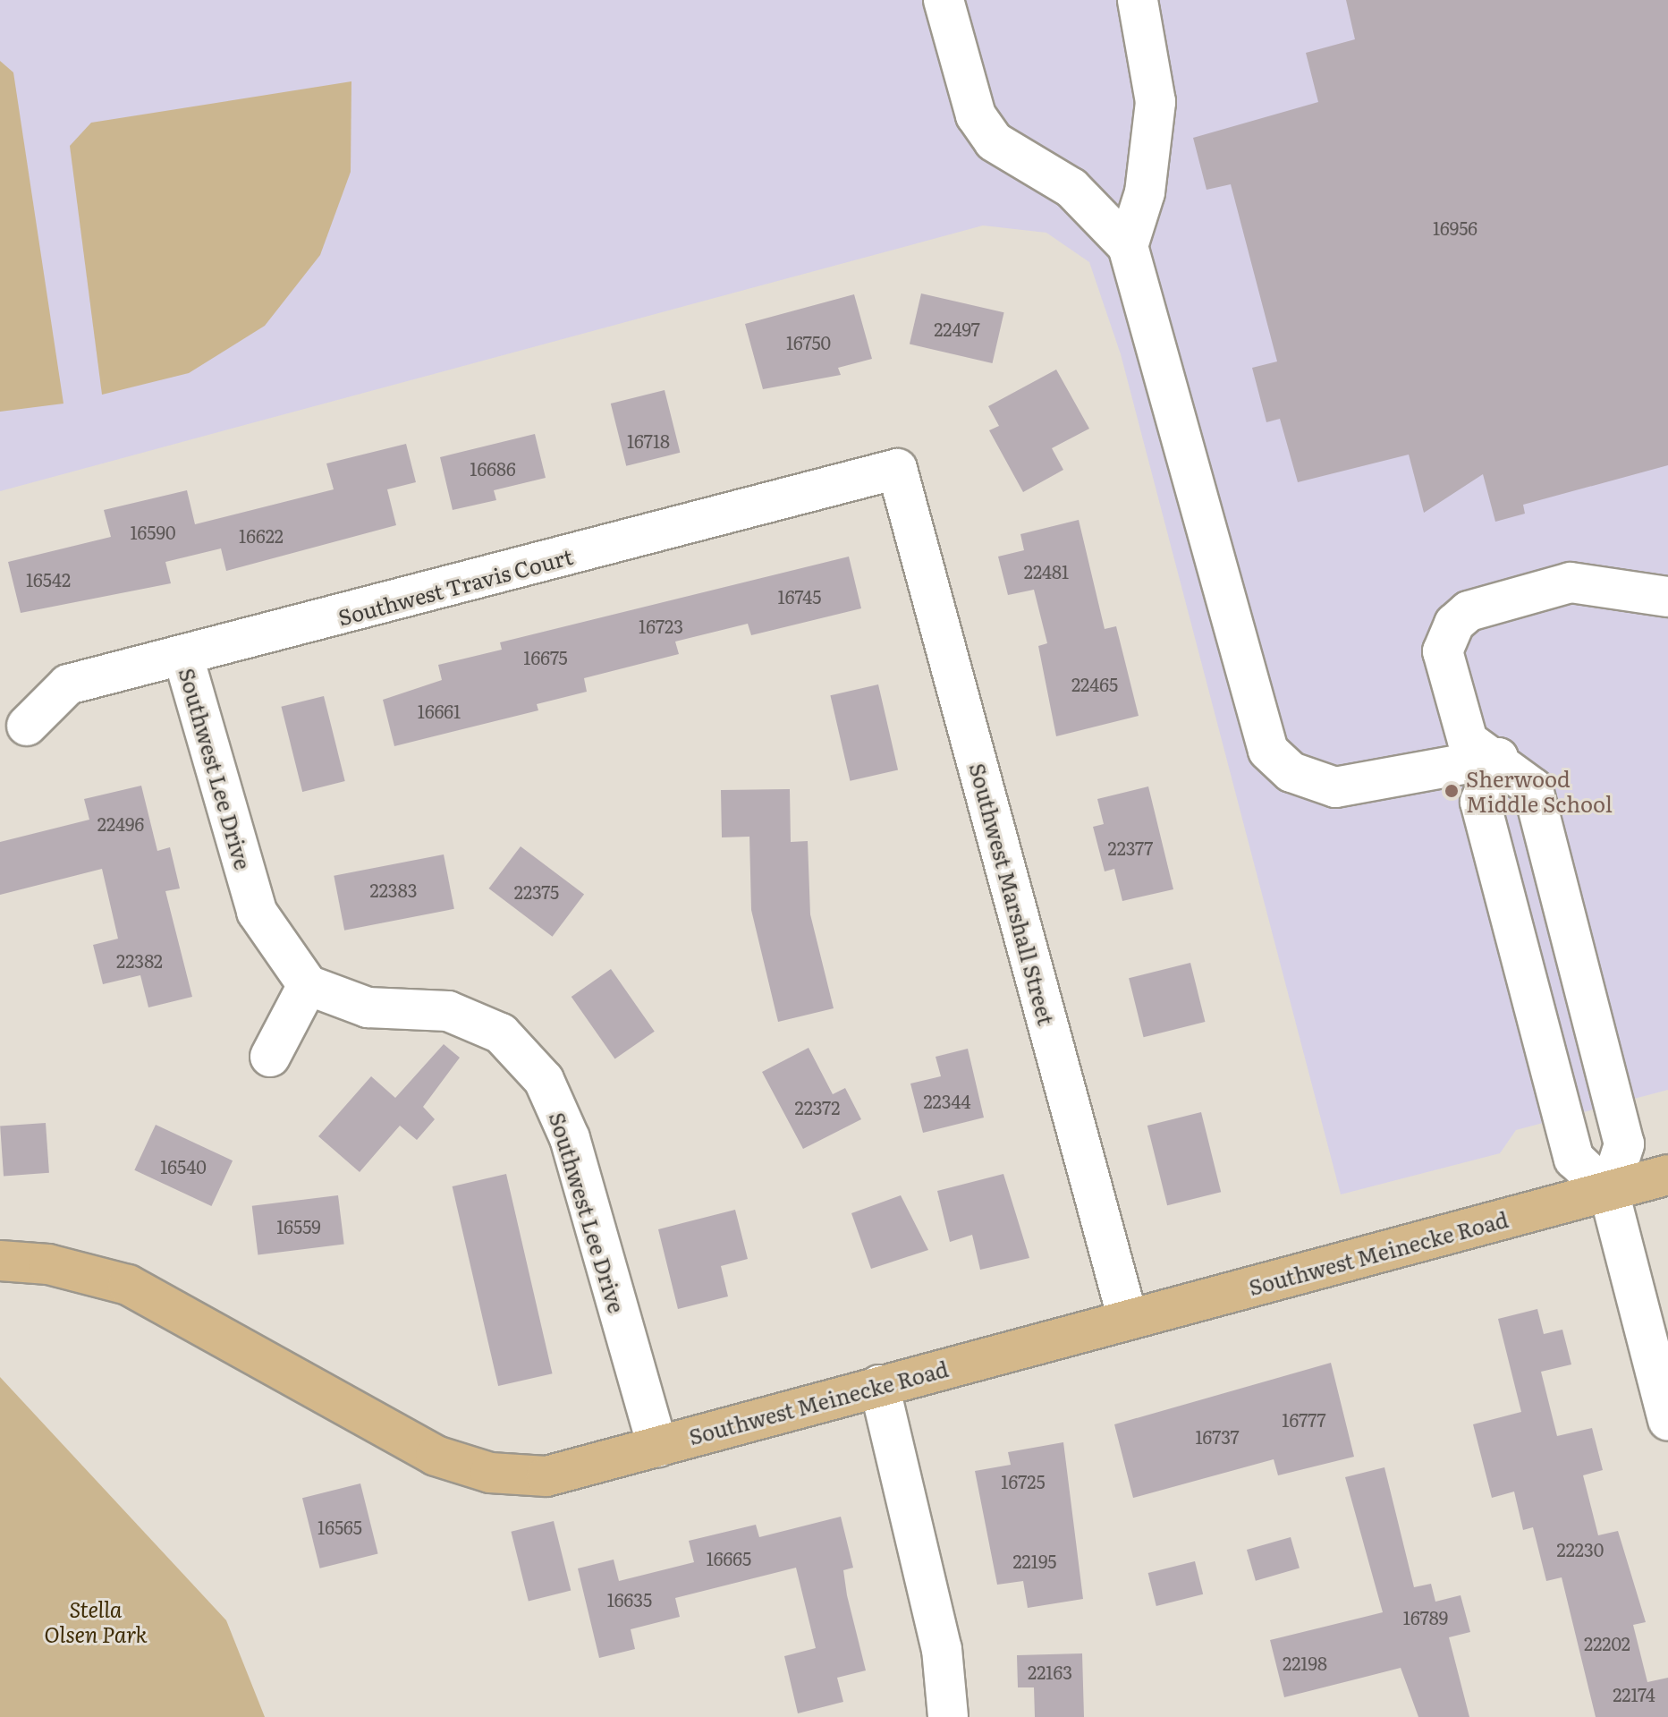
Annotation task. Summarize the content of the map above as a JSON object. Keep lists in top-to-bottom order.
{
  "streets": {
    "main road": ["Southwest Meinecke Road"],
    "street": ["Southwest Travis Court", "Southwest Lee Drive", "Southwest Marshall Street"]
  },
  "crossings": [
    ["Southwest Travis Court", "Southwest Lee Drive"],
    ["Southwest Travis Court", "Southwest Marshall Street"],
    ["Southwest Lee Drive", "Southwest Meinecke Road"],
    ["Southwest Marshall Street", "Southwest Meinecke Road"]
  ],
  "parks": ["Stella Olsen Park"],
  "places": ["Sherwood Middle School"],
  "house_numbers": [
    "16956",
    "22497",
    "16750",
    "16718",
    "16686",
    "16590",
    "16622",
    "22481",
    "16542",
    "16745",
    "16723",
    "16675",
    "22465",
    "16661",
    "22496",
    "22377",
    "22383",
    "22375",
    "22382",
    "22344",
    "22372",
    "16540",
    "16559",
    "16777",
    "16737",
    "16725",
    "16565",
    "22230",
    "16665",
    "22195",
    "16635",
    "16789",
    "22202",
    "22198",
    "22163",
    "22174"
  ]
}
